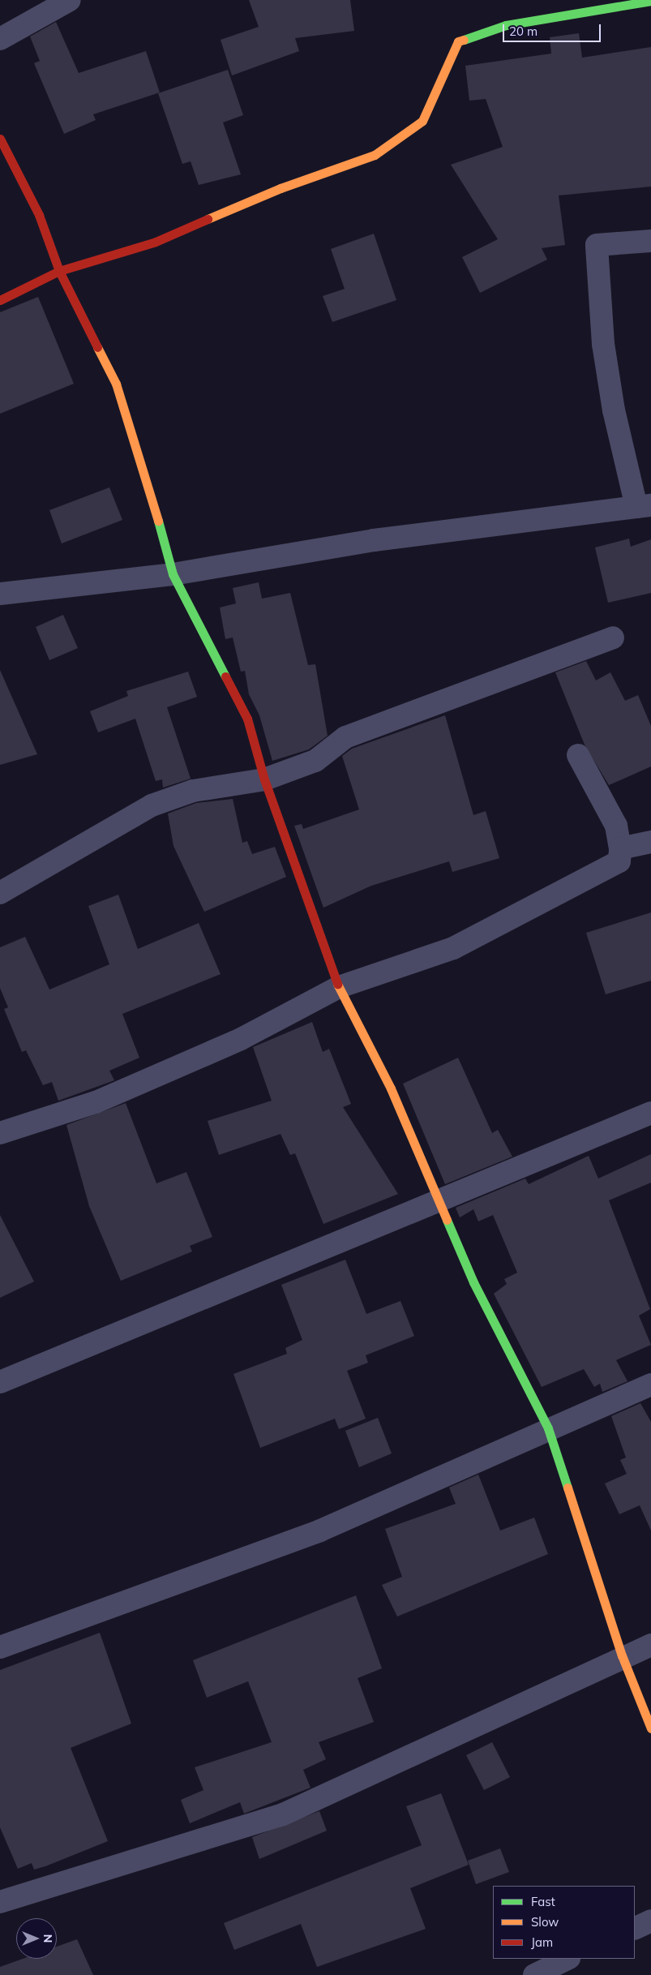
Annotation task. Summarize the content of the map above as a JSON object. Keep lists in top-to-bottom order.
{
  "legend": ["Fast", "Slow", "Jam"],
  "scale_bar": "20 m",
  "north": "right"
}
